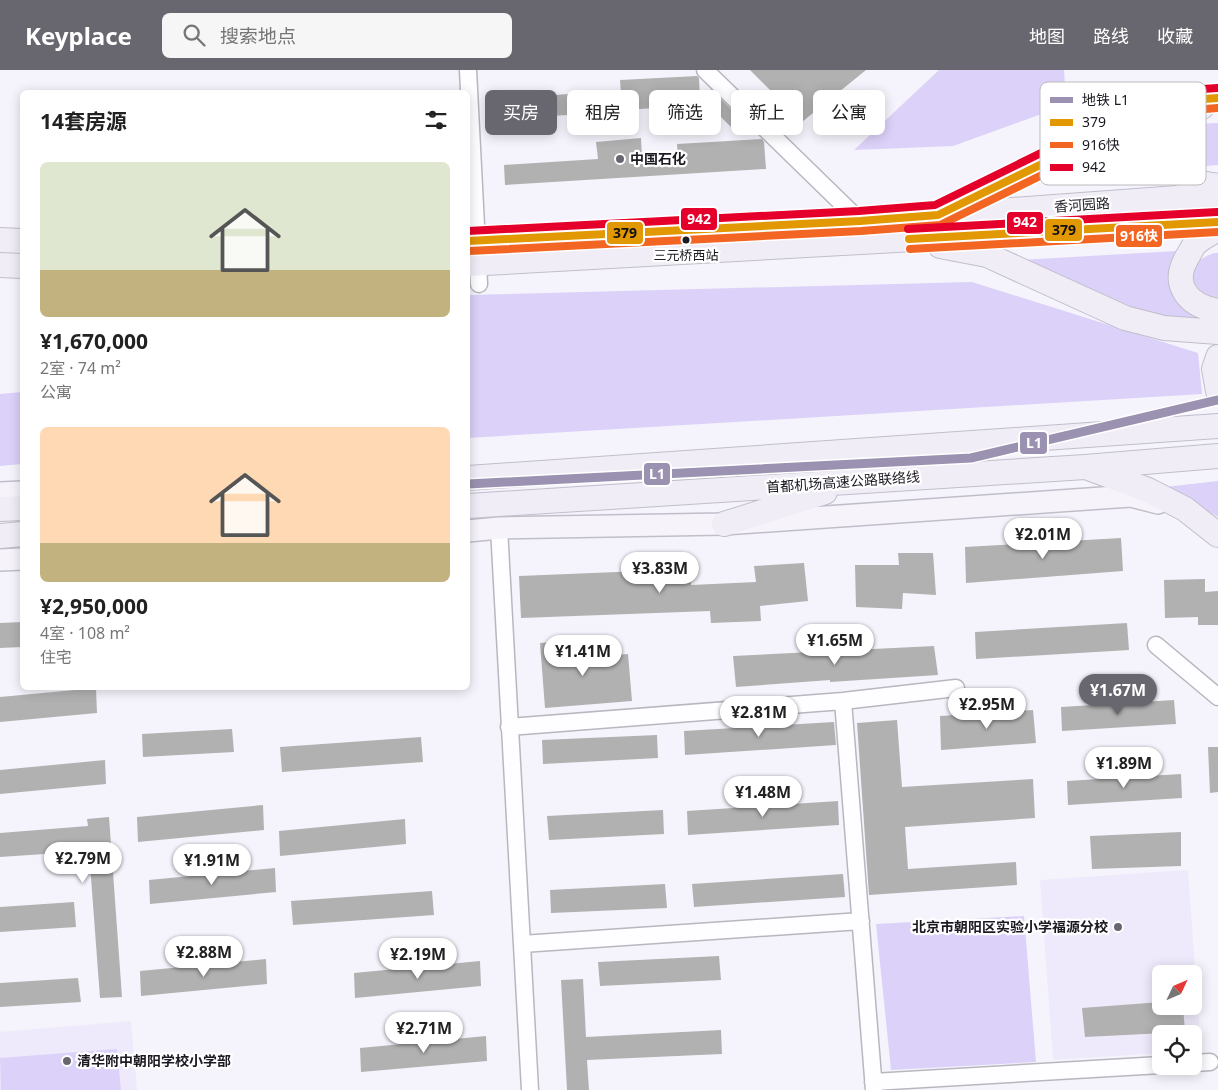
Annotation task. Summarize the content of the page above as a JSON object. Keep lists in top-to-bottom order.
{
  "streets": {
    "highway": ["香河园路", "首都机场高速公路联络线"]
  },
  "places": [
    "中国石化",
    "三元桥西站",
    "北京市朝阳区实验小学福源分校",
    "清华附中朝阳学校小学部"
  ],
  "lines": [
    "transit line 942",
    "transit line 379",
    "transit line 916快",
    "metro line L1"
  ],
  "legend": [
    "地铁 L1",
    "379",
    "916快",
    "942"
  ],
  "north": "top right",
  "page": {
    "header": "Keyplace",
    "search": "搜索地点",
    "nav": ["地图", "路线", "收藏"],
    "chip": [
      "买房",
      "租房",
      "筛选",
      "新上",
      "公寓"
    ],
    "heading": "14套房源",
    "list": [
      {
        "name": "¥1,670,000",
        "note": "2室 · 74 m² · 公寓"
      },
      {
        "name": "¥2,950,000",
        "note": "4室 · 108 m² · 住宅"
      }
    ],
    "price": [
      "¥2.01M",
      "¥3.83M",
      "¥1.65M",
      "¥1.41M",
      "¥1.67M",
      "¥2.95M",
      "¥2.81M",
      "¥1.89M",
      "¥1.48M",
      "¥2.79M",
      "¥1.91M",
      "¥2.88M",
      "¥2.19M",
      "¥2.71M"
    ]
  }
}
